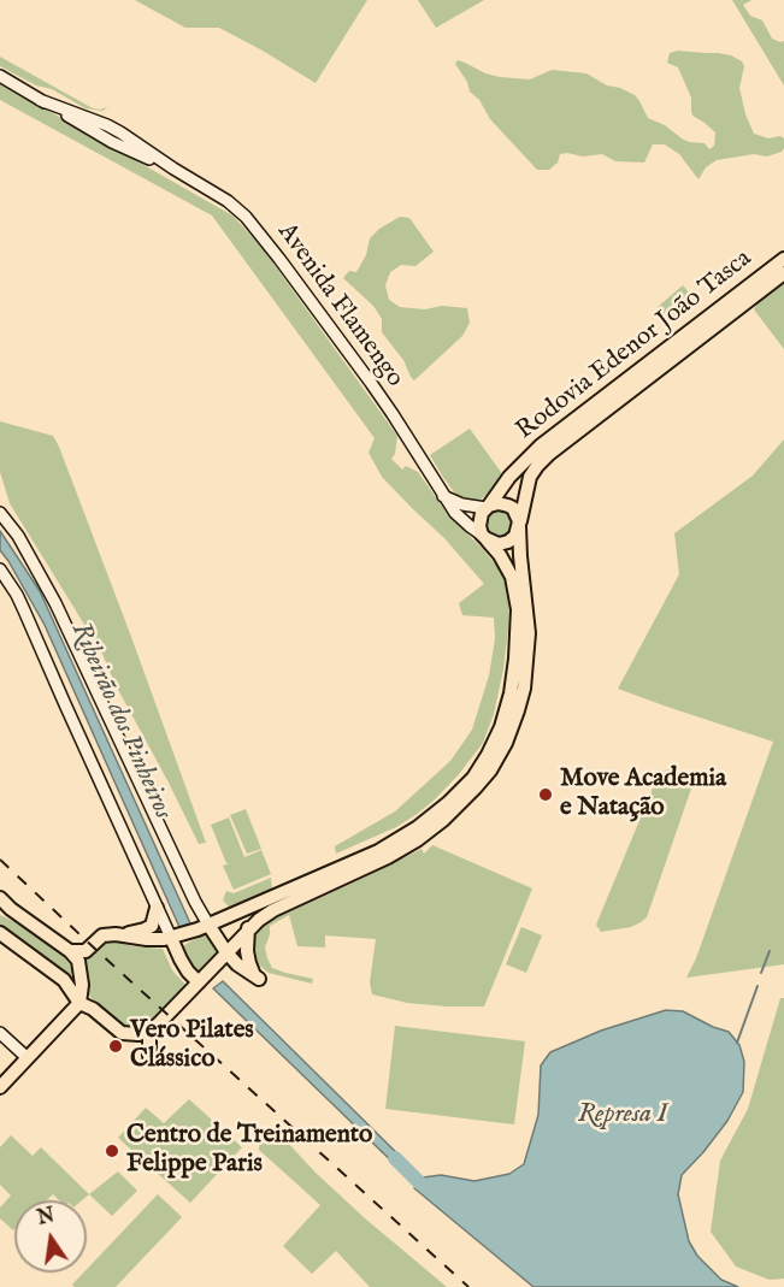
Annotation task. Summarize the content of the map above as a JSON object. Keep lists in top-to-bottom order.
{
  "streets": {
    "main road": ["Rodovia Edenor João Tasca"],
    "street": ["Avenida Flamengo"]
  },
  "crossings": [
    ["Avenida Flamengo", "Rodovia Edenor João Tasca"]
  ],
  "water": ["Ribeirão dos Pinheiros", "Represa I"],
  "places": ["Move Academia e Natação", "Vero Pilates Clássico", "Centro de Treinamento Felippe Paris"],
  "north": "top"
}
